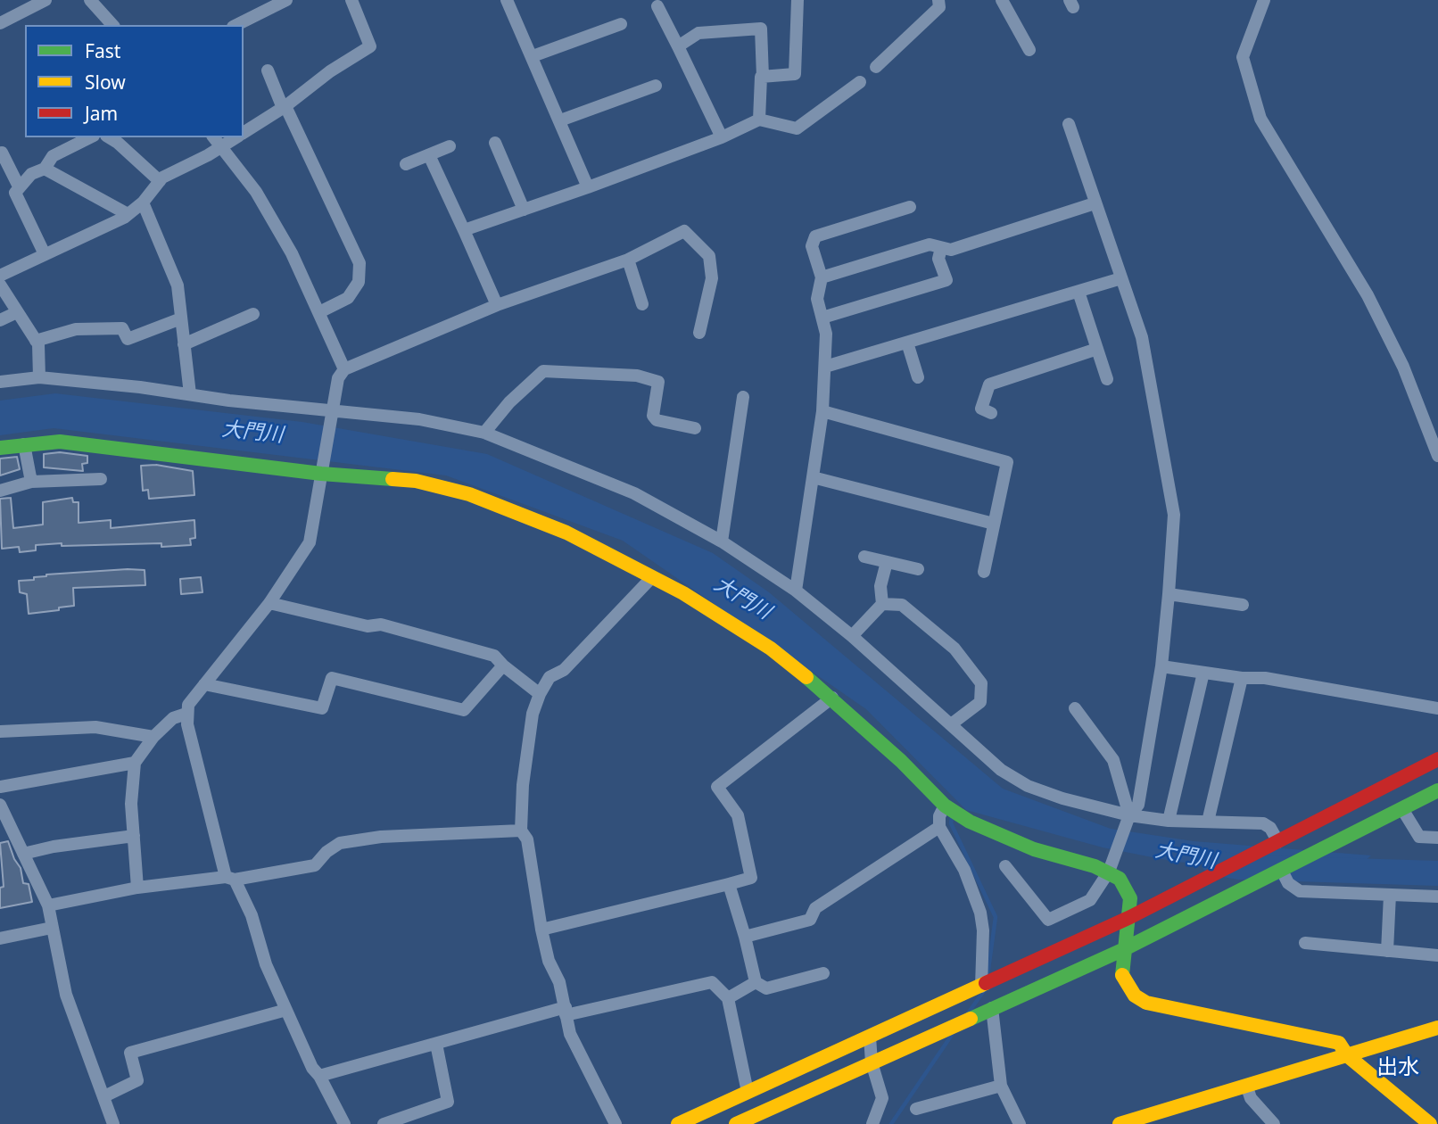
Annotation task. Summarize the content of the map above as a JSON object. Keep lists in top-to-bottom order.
{
  "districts": ["出水"],
  "water": ["大門川"],
  "legend": ["Fast", "Slow", "Jam"]
}
